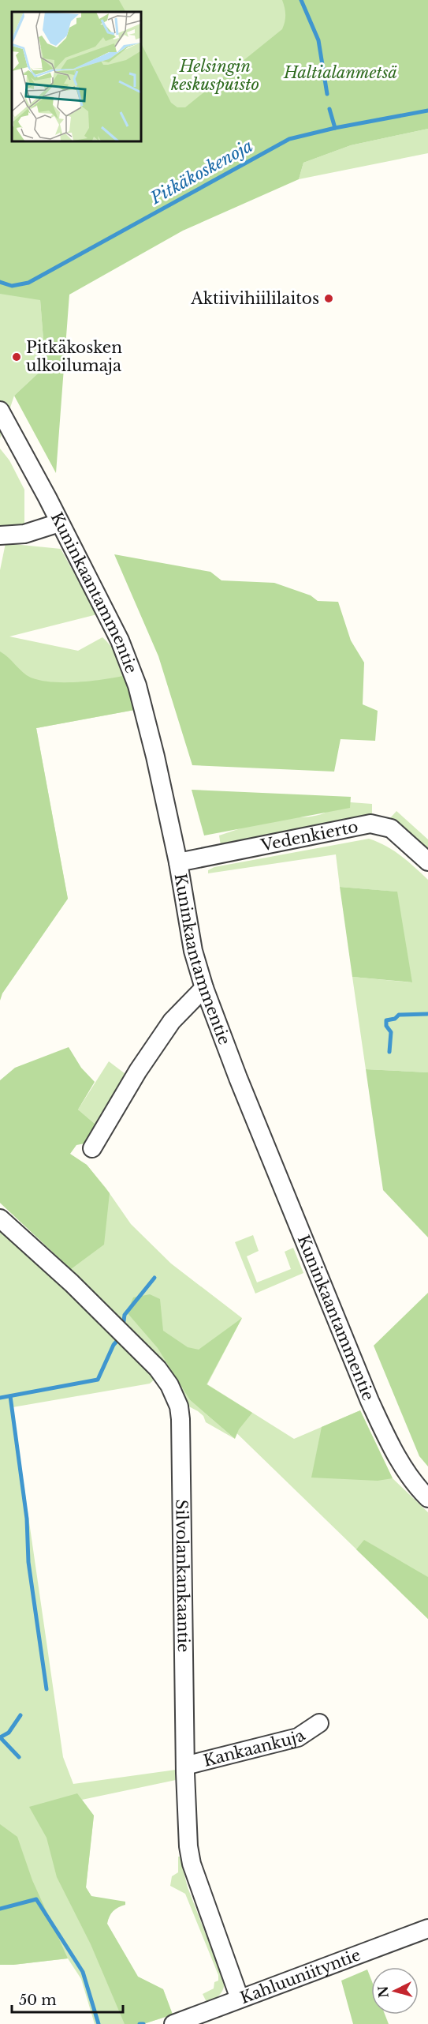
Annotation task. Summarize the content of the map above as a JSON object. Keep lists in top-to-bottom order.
{
  "streets": {
    "street": [
      "Kuninkaantammentie",
      "Vedenkierto",
      "Silvolankankaantie",
      "Kankaankuja",
      "Kahluuniityntie"
    ]
  },
  "crossings": [
    ["Kuninkaantammentie", "Vedenkierto"],
    ["Silvolankankaantie", "Kankaankuja"],
    ["Silvolankankaantie", "Kahluuniityntie"]
  ],
  "water": ["Pitkäkoskenoja"],
  "parks": ["Helsingin keskuspuisto", "Haltialanmetsä"],
  "places": ["Aktiivihiililaitos", "Pitkäkosken ulkoilumaja"],
  "scale_bar": "50 m",
  "north": "left"
}
